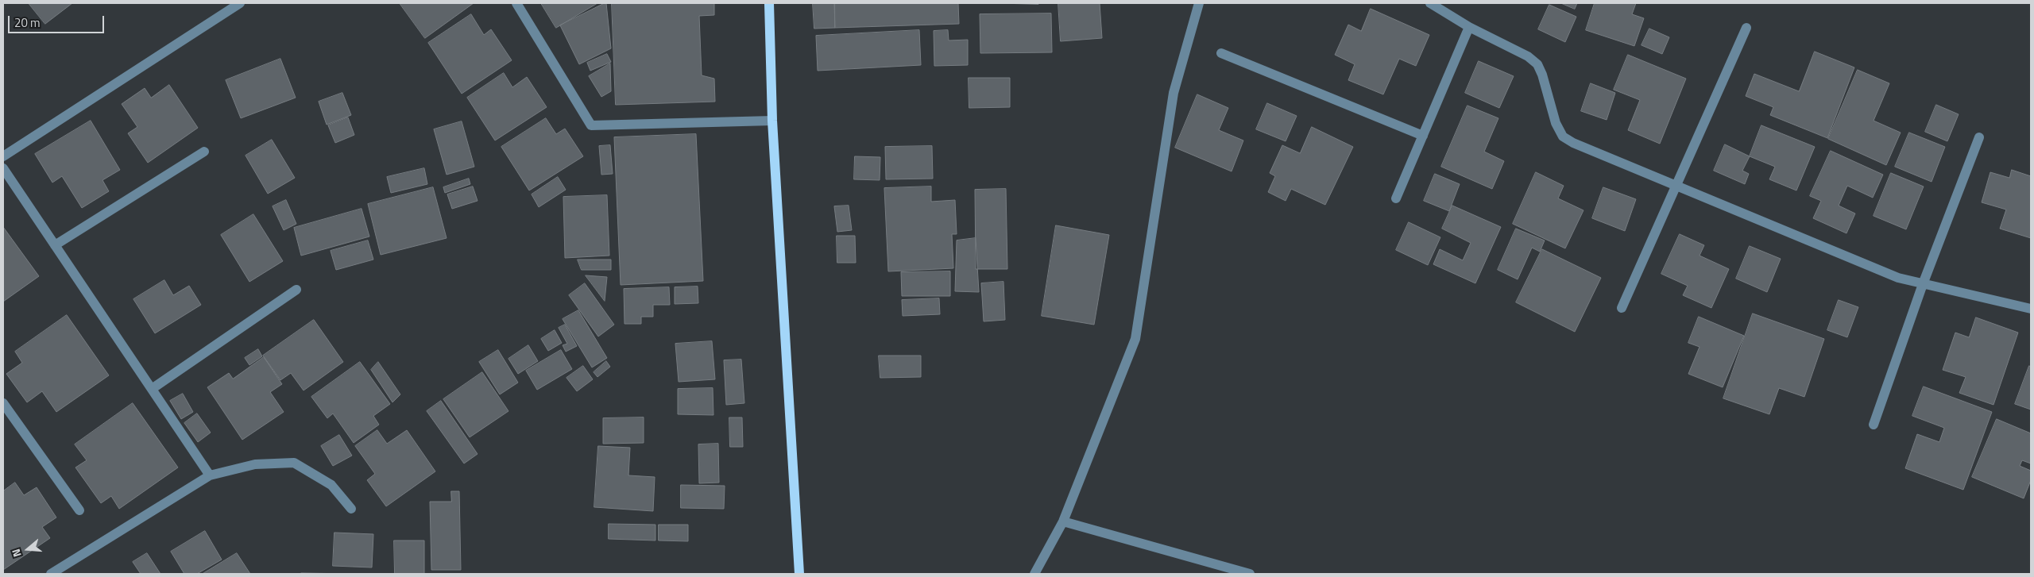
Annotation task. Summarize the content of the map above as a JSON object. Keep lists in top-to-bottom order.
{
  "scale_bar": "20 m",
  "north": "left"
}
